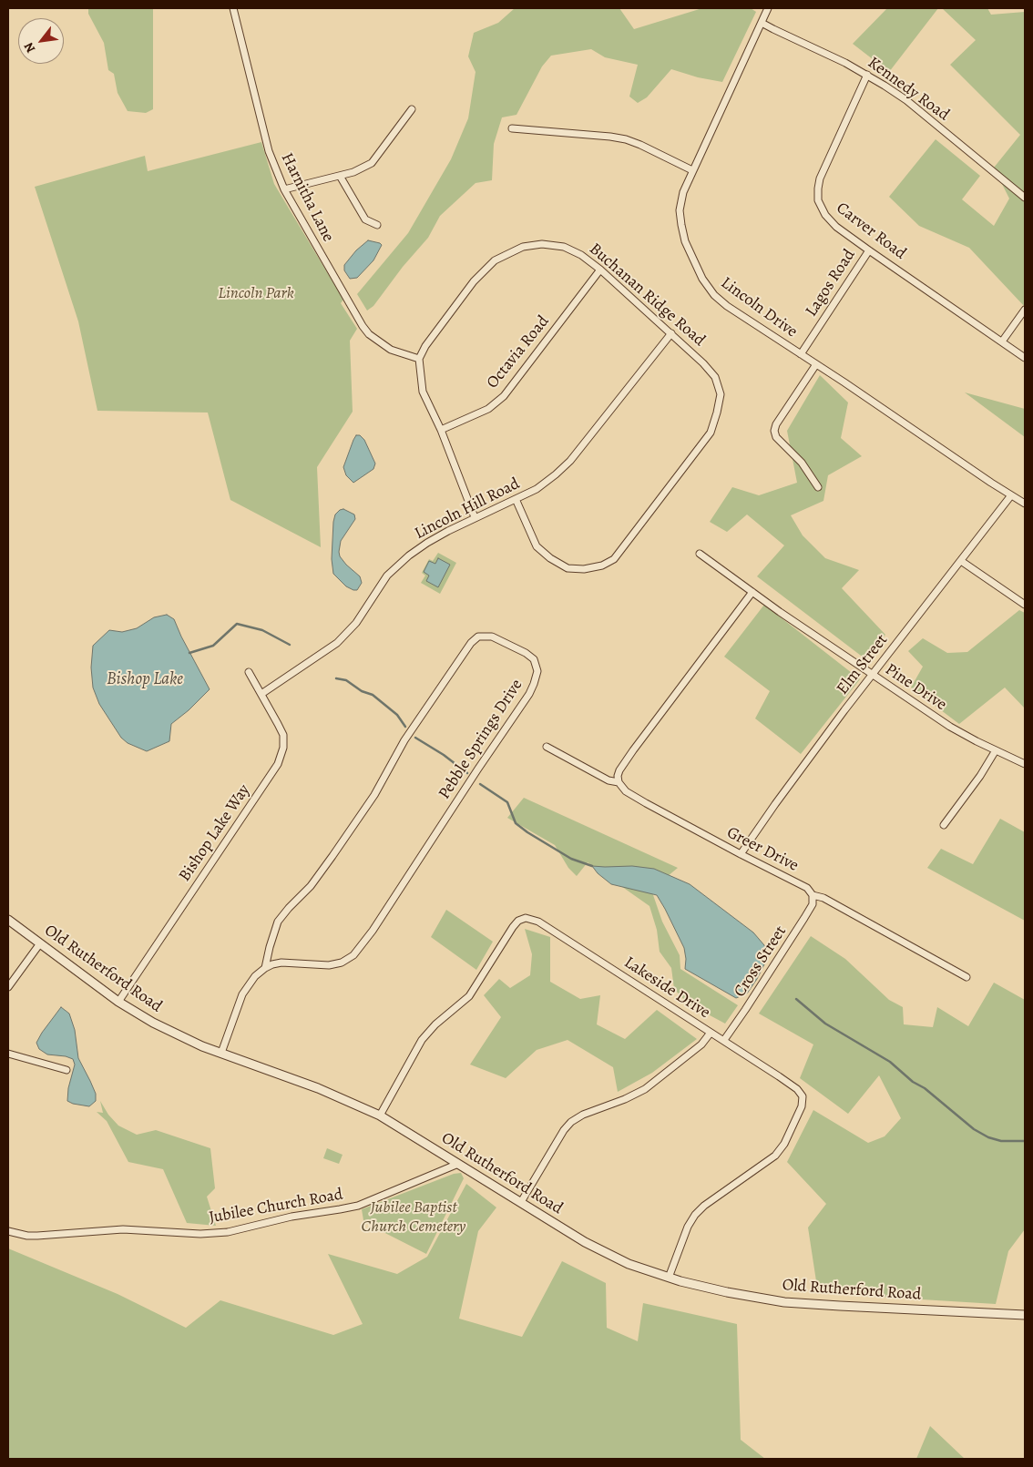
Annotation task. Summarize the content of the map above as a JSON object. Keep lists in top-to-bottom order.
{
  "streets": {
    "street": [
      "Kennedy Road",
      "Harnitha Lane",
      "Carver Road",
      "Lagos Road",
      "Buchanan Ridge Road",
      "Lincoln Drive",
      "Octavia Road",
      "Lincoln Hill Road",
      "Elm Street",
      "Pine Drive",
      "Pebble Springs Drive",
      "Bishop Lake Way",
      "Greer Drive",
      "Cross Street",
      "Old Rutherford Road",
      "Lakeside Drive",
      "Jubilee Church Road"
    ]
  },
  "crossings": [
    ["Kennedy Road", "Carver Road"],
    ["Kennedy Road", "Lincoln Drive"],
    ["Harnitha Lane", "Buchanan Ridge Road"],
    ["Carver Road", "Lagos Road"],
    ["Lagos Road", "Lincoln Drive"],
    ["Buchanan Ridge Road", "Octavia Road"],
    ["Buchanan Ridge Road", "Lincoln Hill Road"],
    ["Lincoln Drive", "Elm Street"],
    ["Lincoln Hill Road", "Bishop Lake Way"],
    ["Elm Street", "Pine Drive"],
    ["Elm Street", "Greer Drive"],
    ["Pebble Springs Drive", "Old Rutherford Road"],
    ["Bishop Lake Way", "Old Rutherford Road"],
    ["Greer Drive", "Cross Street"],
    ["Cross Street", "Lakeside Drive"],
    ["Old Rutherford Road", "Lakeside Drive"],
    ["Old Rutherford Road", "Jubilee Church Road"]
  ],
  "water": ["Bishop Lake"],
  "parks": ["Lincoln Park", "Jubilee Baptist Church Cemetery"],
  "north": "bottom left"
}
